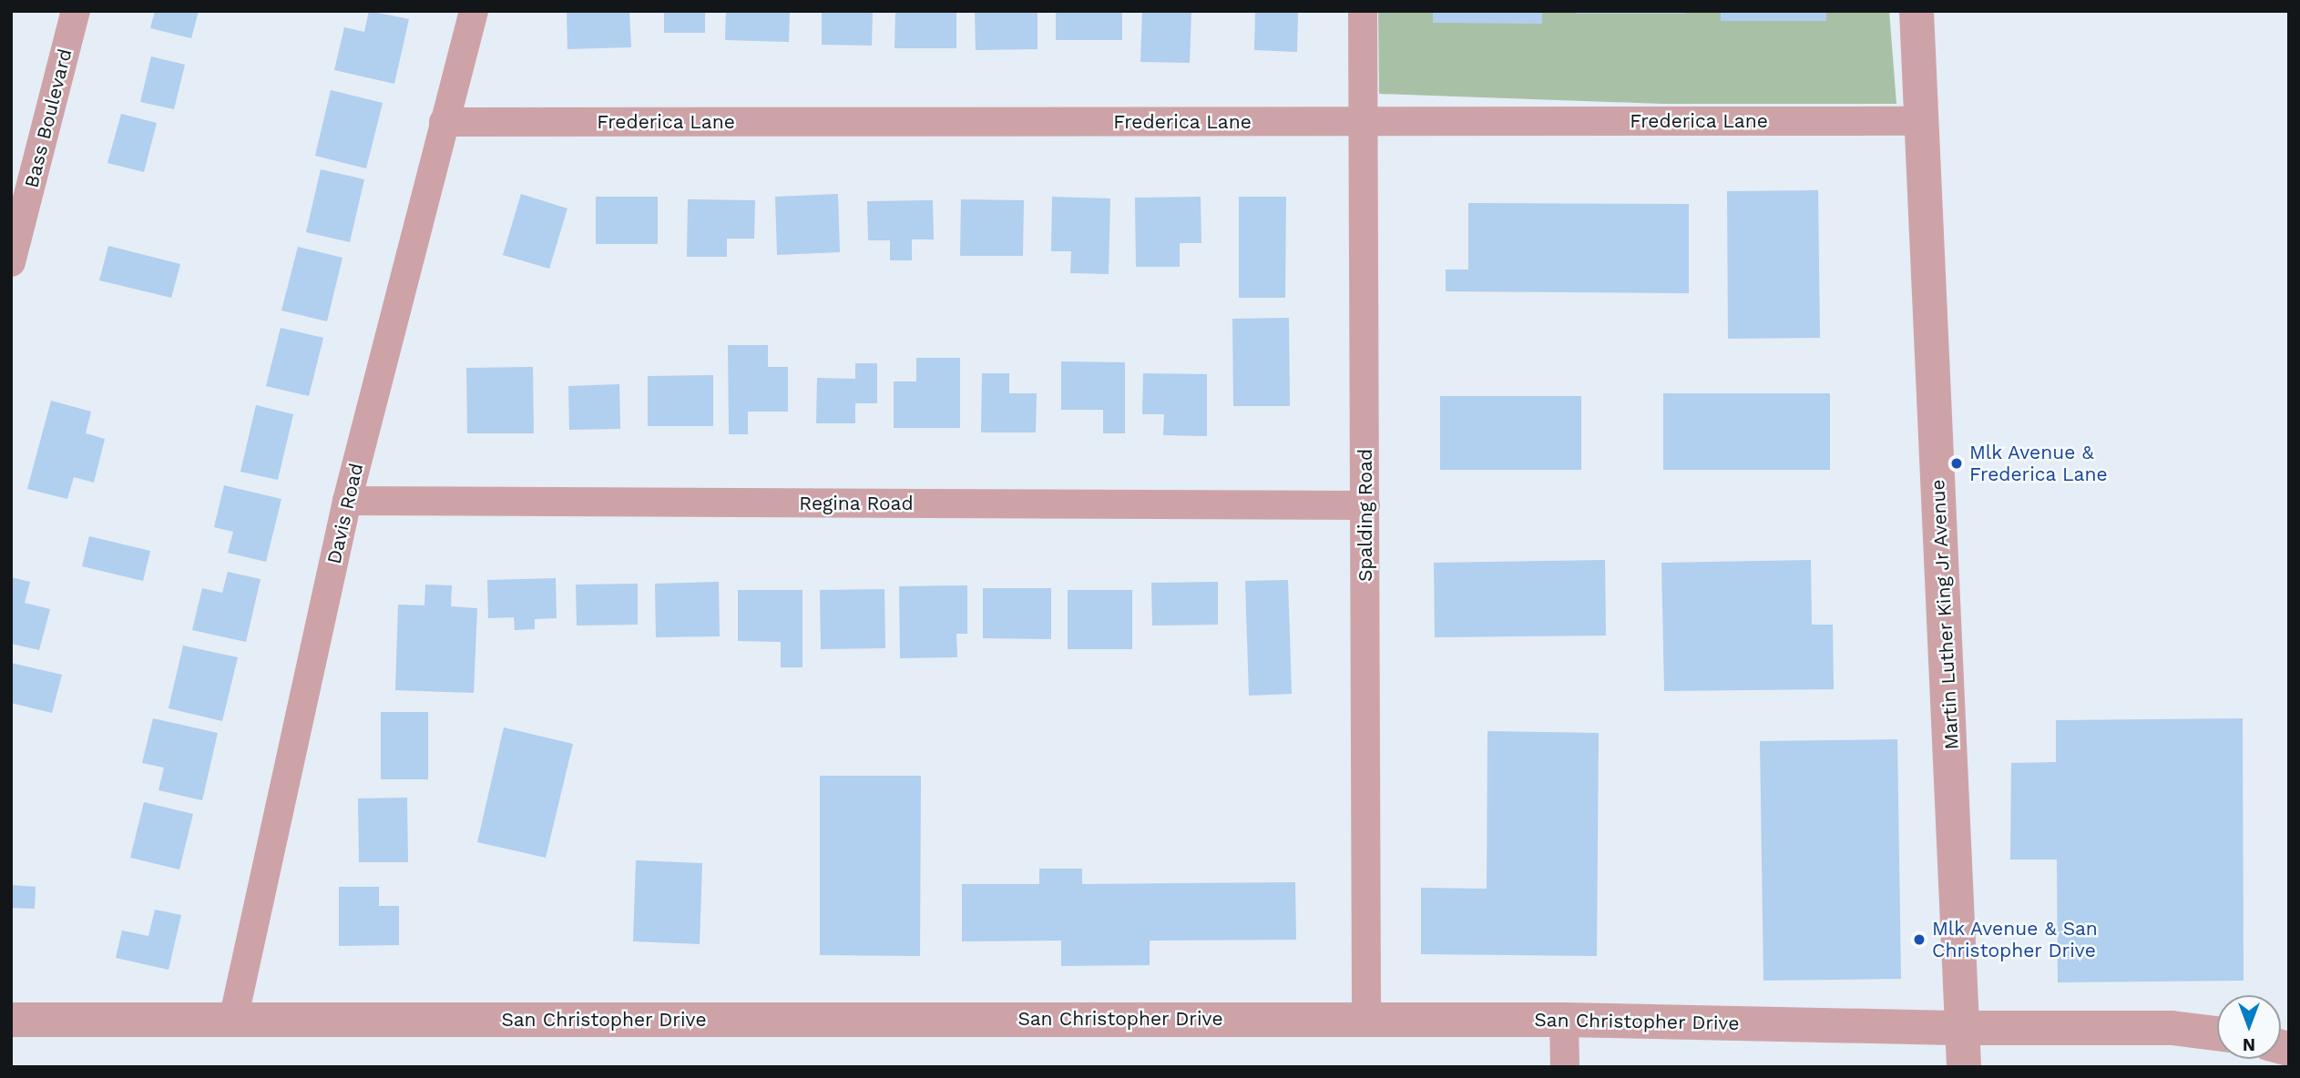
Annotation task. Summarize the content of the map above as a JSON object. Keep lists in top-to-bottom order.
{
  "streets": {
    "street": [
      "Bass Boulevard",
      "Frederica Lane",
      "Regina Road",
      "Davis Road",
      "Spalding Road",
      "Martin Luther King Jr Avenue",
      "San Christopher Drive"
    ]
  },
  "crossings": [
    ["Frederica Lane", "Davis Road"],
    ["Frederica Lane", "Spalding Road"],
    ["Frederica Lane", "Martin Luther King Jr Avenue"],
    ["Regina Road", "Davis Road"],
    ["Regina Road", "Spalding Road"],
    ["Davis Road", "San Christopher Drive"],
    ["Spalding Road", "San Christopher Drive"],
    ["Martin Luther King Jr Avenue", "San Christopher Drive"]
  ],
  "places": ["Mlk Avenue & Frederica Lane", "Mlk Avenue & San Christopher Drive"],
  "north": "bottom"
}
